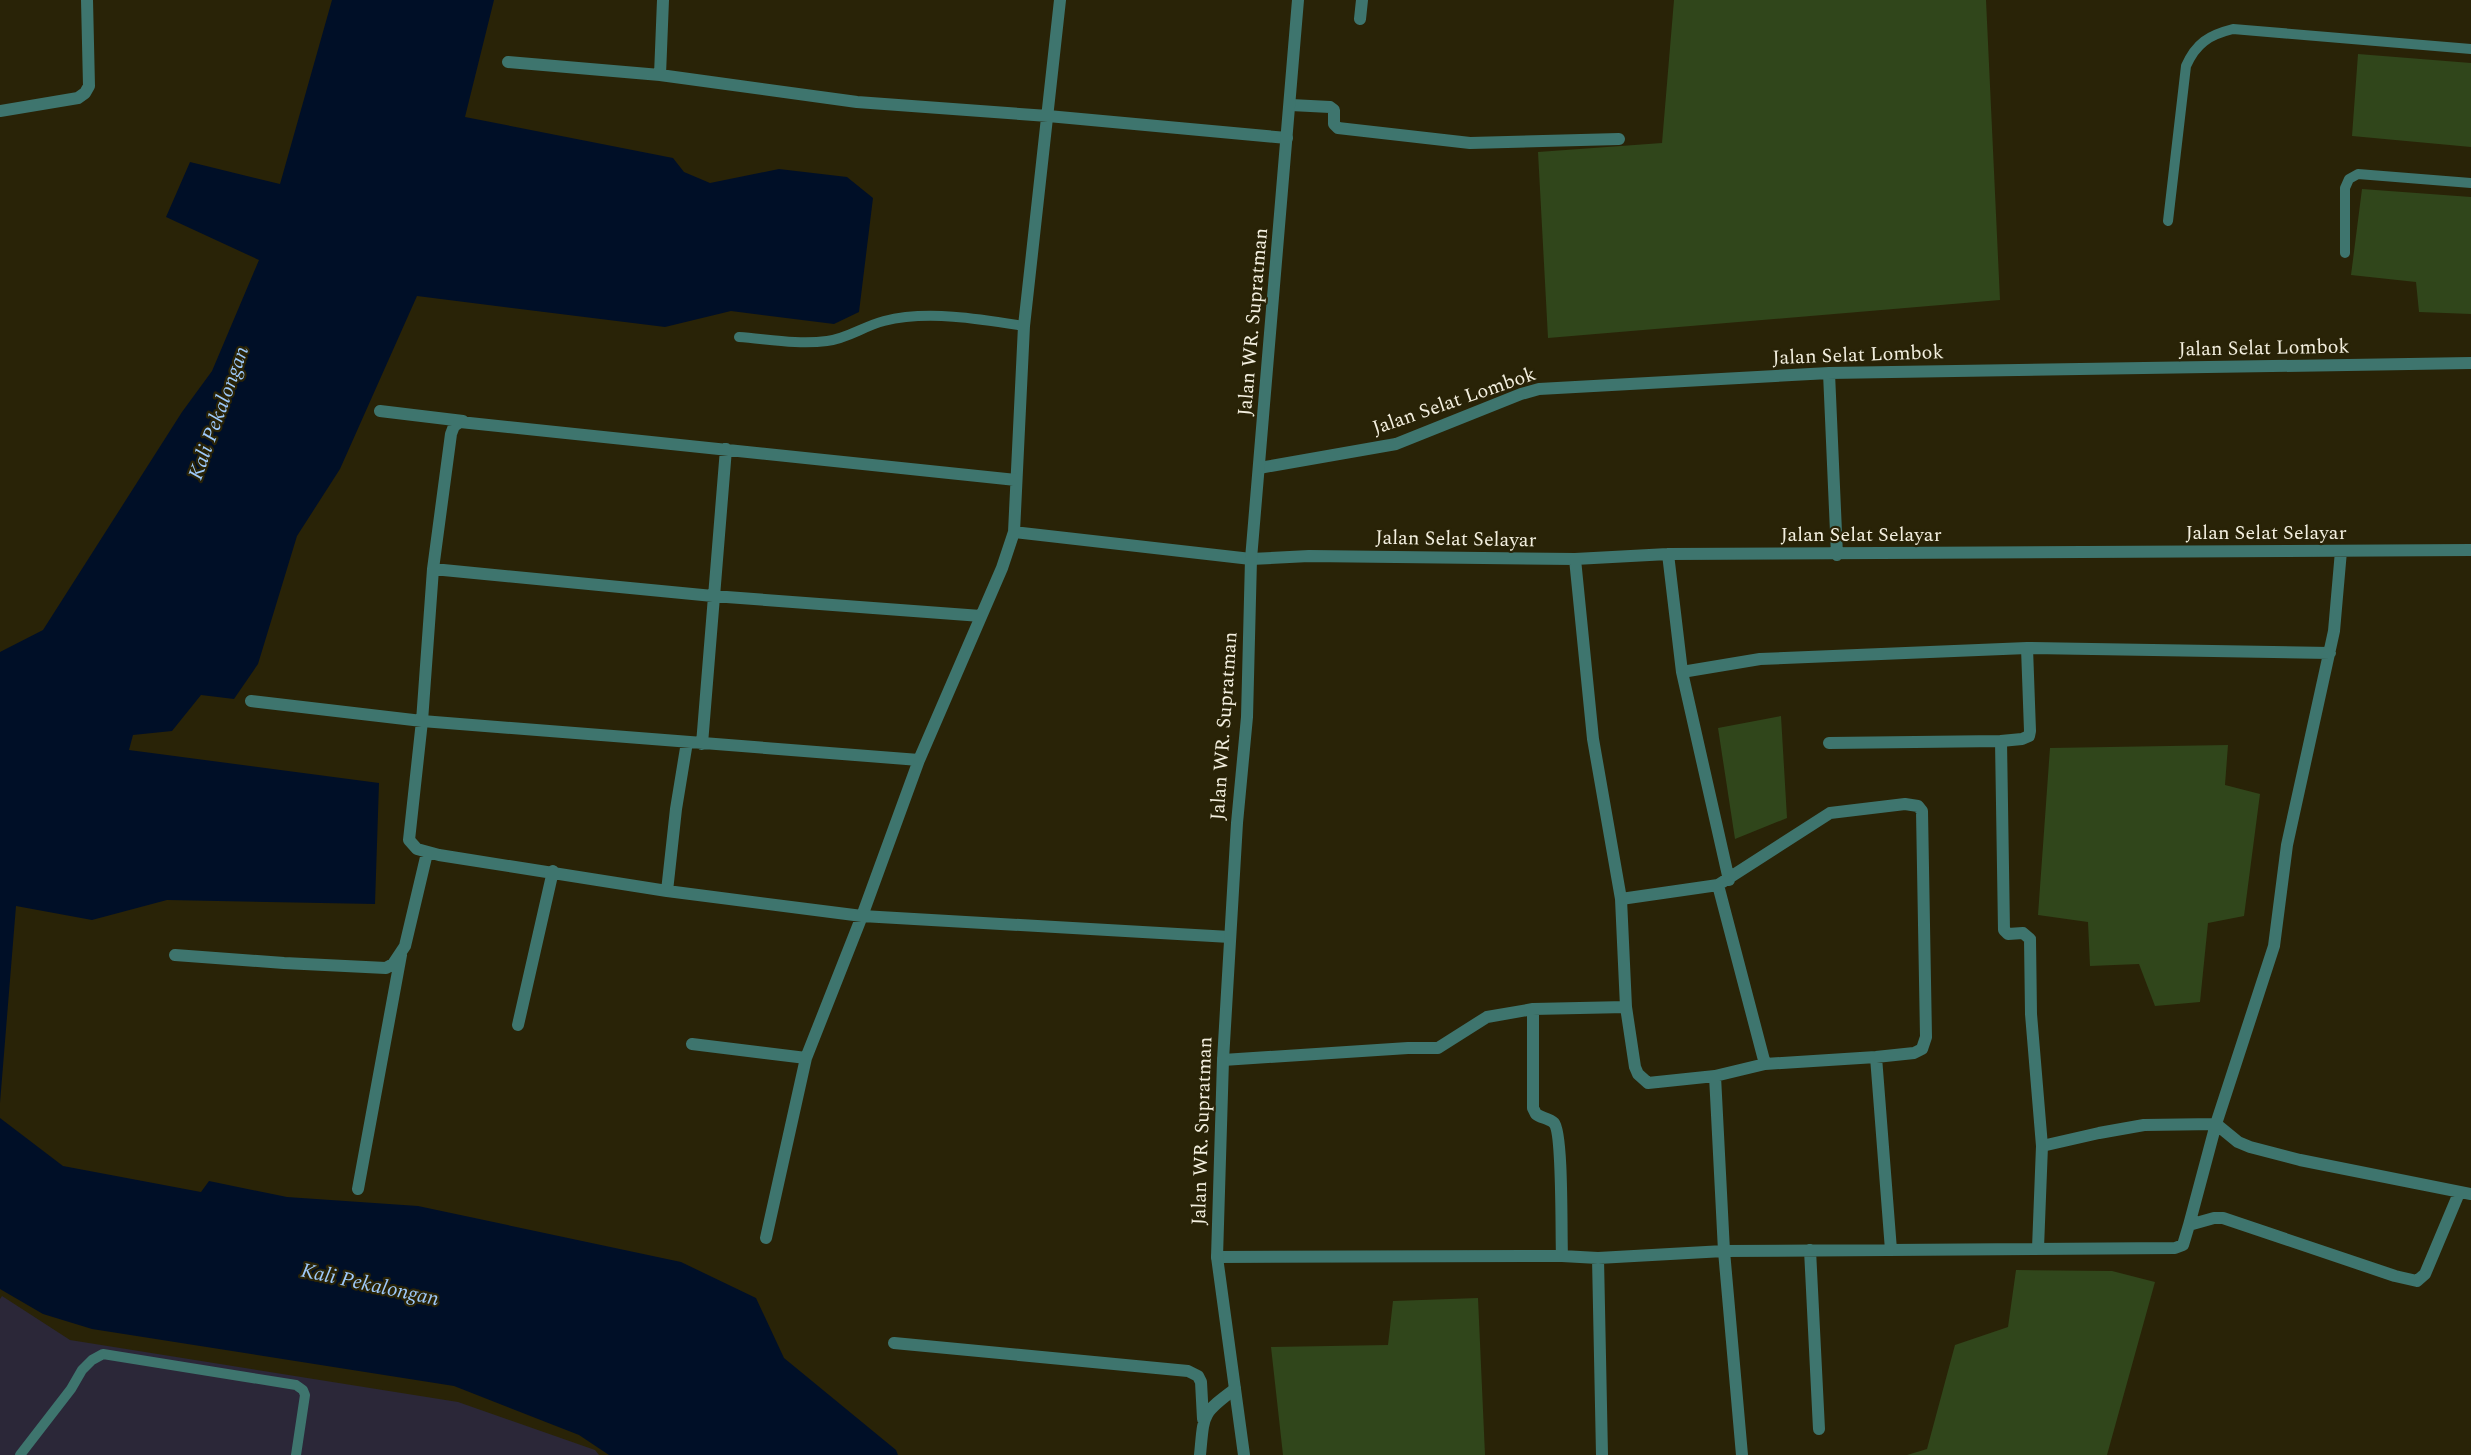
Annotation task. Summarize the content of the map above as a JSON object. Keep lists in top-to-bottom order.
{
  "streets": {
    "street": ["Jalan WR. Supratman", "Jalan Selat Lombok", "Jalan Selat Selayar"]
  },
  "crossings": [
    ["Jalan WR. Supratman", "Jalan Selat Lombok"],
    ["Jalan WR. Supratman", "Jalan Selat Selayar"]
  ],
  "water": ["Kali Pekalongan"]
}
